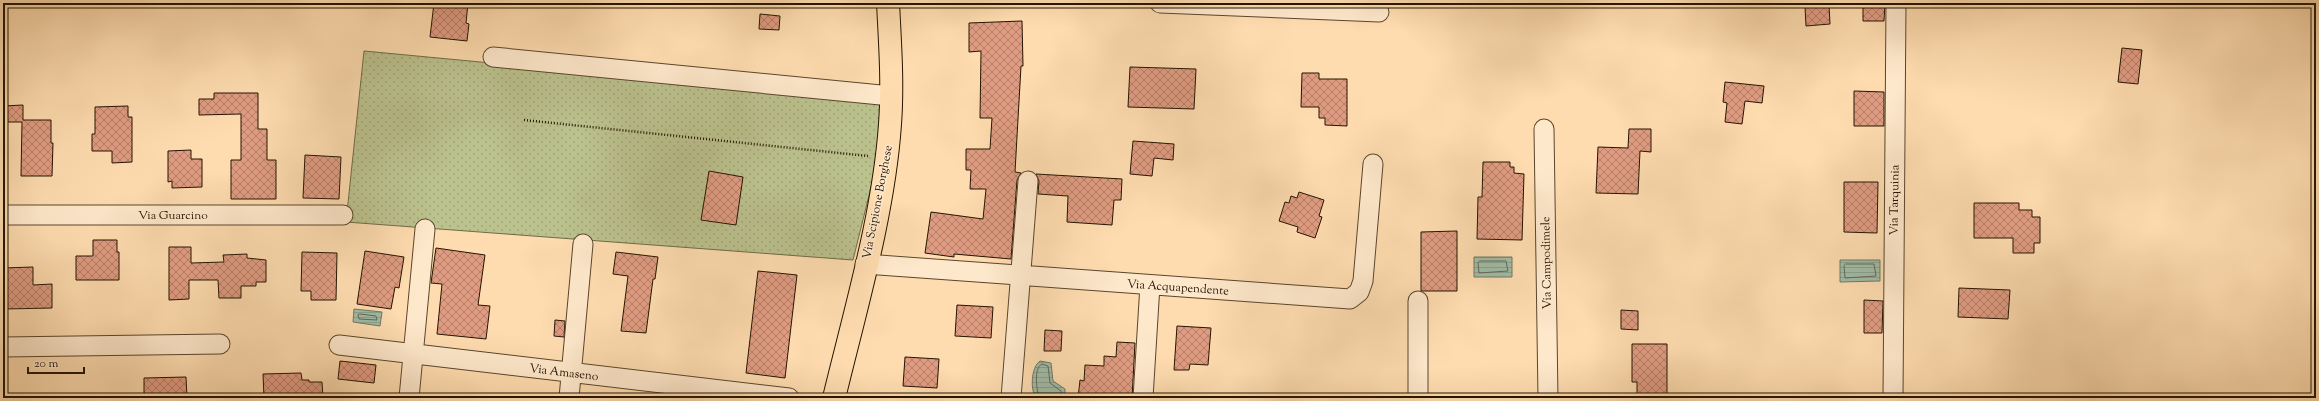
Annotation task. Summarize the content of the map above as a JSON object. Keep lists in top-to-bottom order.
{
  "streets": {
    "main road": ["Via Scipione Borghese"],
    "street": [
      "Via Tarquinia",
      "Via Guarcino",
      "Via Campodimele",
      "Via Acquapendente",
      "Via Amaseno"
    ]
  },
  "crossings": [
    ["Via Scipione Borghese", "Via Acquapendente"]
  ],
  "scale_bar": "20 m"
}
